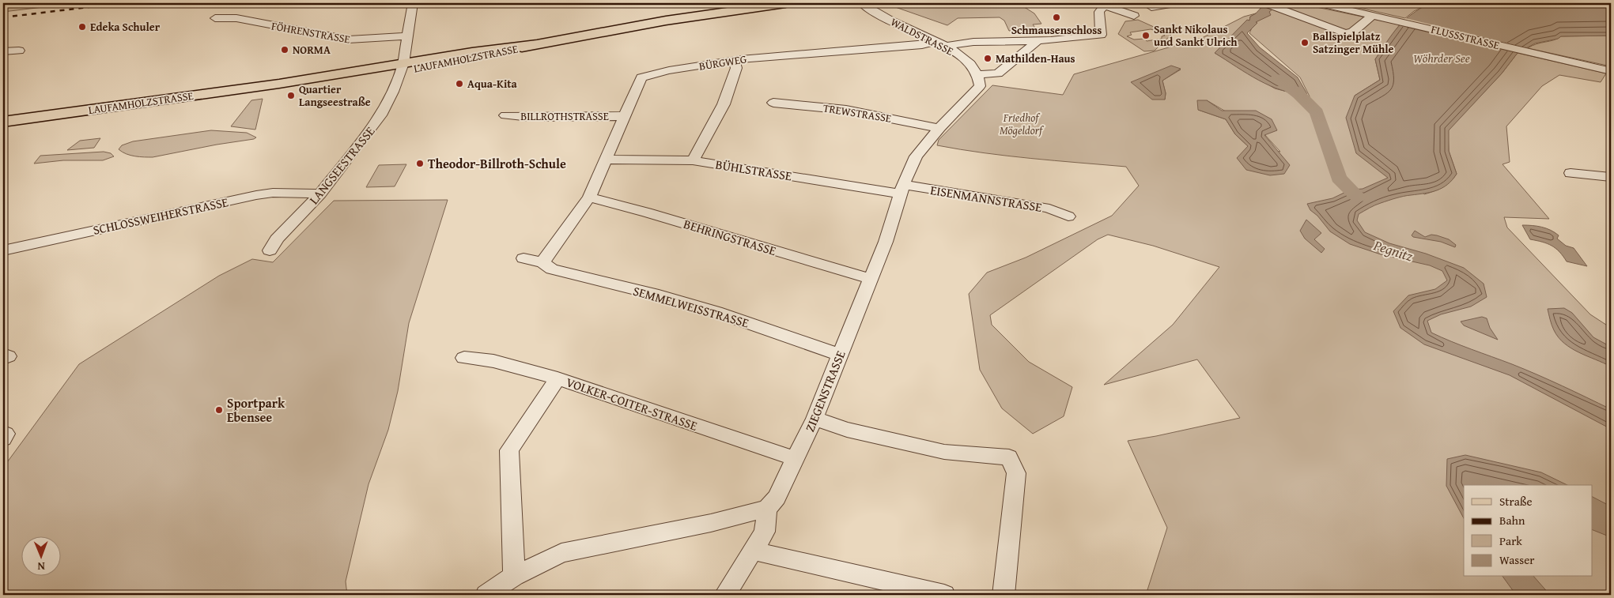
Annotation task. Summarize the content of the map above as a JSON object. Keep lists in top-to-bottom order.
{
  "streets": {
    "main road": ["LAUFAMHOLZSTRASSE"],
    "street": [
      "FÖHRENSTRASSE",
      "WALDSTRASSE",
      "FLUSSSTRASSE",
      "BÜRGWEG",
      "TREWSTRASSE",
      "BILLROTHSTRASSE",
      "LANGSEESTRASSE",
      "BÜHLSTRASSE",
      "EISENMANNSTRASSE",
      "SCHLOSSWEIHERSTRASSE",
      "BEHRINGSTRASSE",
      "SEMMELWEISSTRASSE",
      "ZIEGENSTRASSE",
      "VOLKER-COITER-STRASSE"
    ]
  },
  "crossings": [
    ["FÖHRENSTRASSE", "LANGSEESTRASSE"],
    ["WALDSTRASSE", "BÜRGWEG"],
    ["WALDSTRASSE", "ZIEGENSTRASSE"],
    ["LAUFAMHOLZSTRASSE", "LANGSEESTRASSE"],
    ["BÜRGWEG", "BILLROTHSTRASSE"],
    ["BÜRGWEG", "BÜHLSTRASSE"],
    ["BÜRGWEG", "BEHRINGSTRASSE"],
    ["TREWSTRASSE", "ZIEGENSTRASSE"],
    ["LANGSEESTRASSE", "SCHLOSSWEIHERSTRASSE"],
    ["BÜHLSTRASSE", "EISENMANNSTRASSE"],
    ["BÜHLSTRASSE", "ZIEGENSTRASSE"],
    ["EISENMANNSTRASSE", "ZIEGENSTRASSE"],
    ["BEHRINGSTRASSE", "ZIEGENSTRASSE"],
    ["SEMMELWEISSTRASSE", "ZIEGENSTRASSE"],
    ["ZIEGENSTRASSE", "VOLKER-COITER-STRASSE"]
  ],
  "water": ["Wöhrder See", "Pegnitz"],
  "parks": ["Friedhof Mögeldorf"],
  "places": [
    "Schmausenschloss",
    "Edeka Schuler",
    "Sankt Nikolaus und Sankt Ulrich",
    "Ballspielplatz Satzinger Mühle",
    "NORMA",
    "Mathilden-Haus",
    "Aqua-Kita",
    "Quartier Langseestraße",
    "Theodor-Billroth-Schule",
    "Sportpark Ebensee"
  ],
  "legend": [
    "Straße",
    "Bahn",
    "Park",
    "Wasser"
  ],
  "north": "bottom"
}
